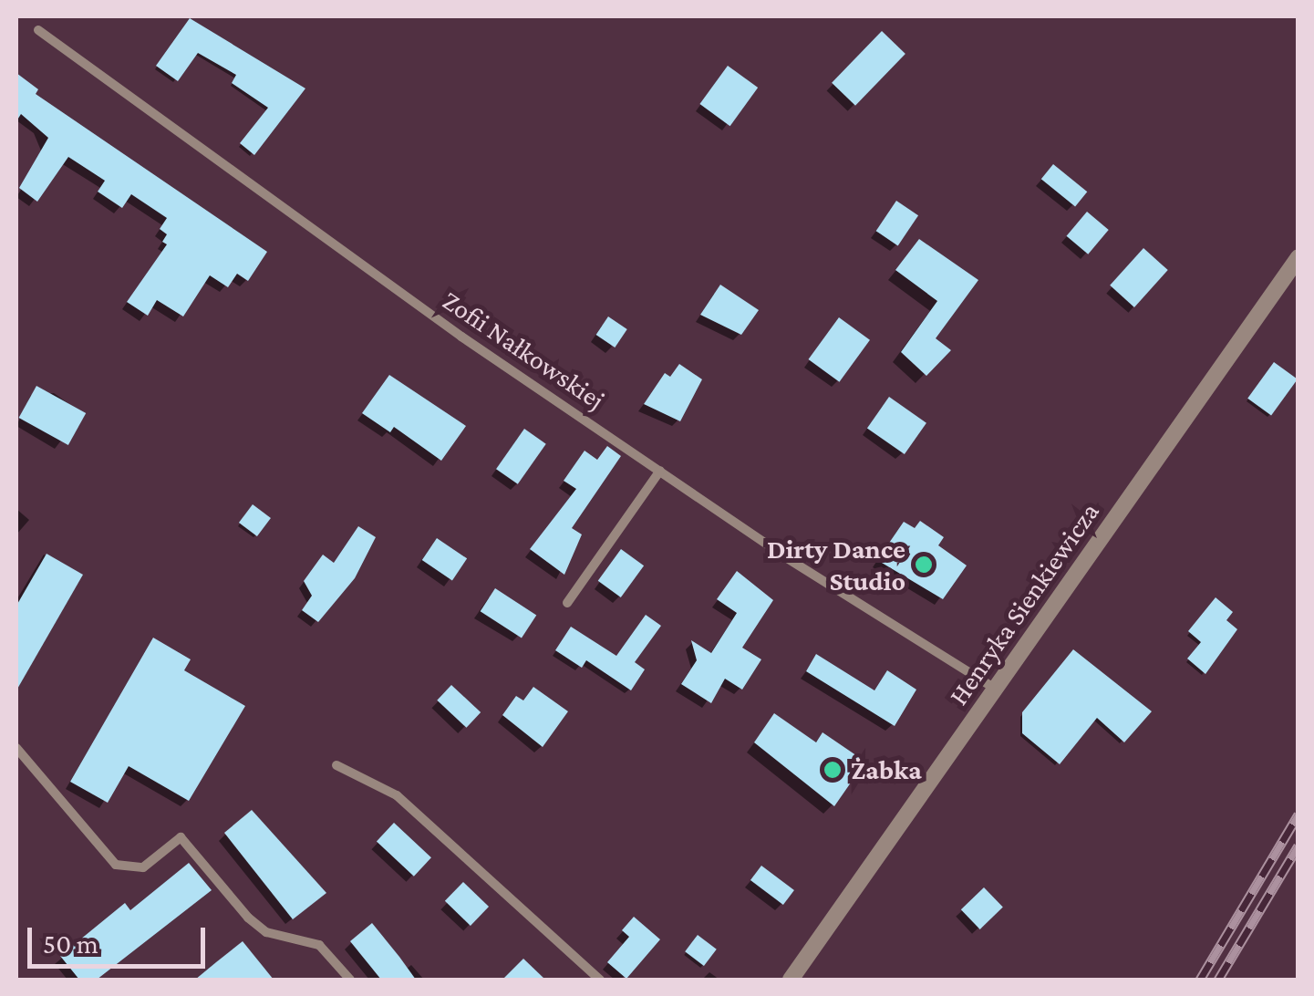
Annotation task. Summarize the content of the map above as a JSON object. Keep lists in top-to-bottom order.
{
  "streets": {
    "street": ["Zofii Nałkowskiej", "Henryka Sienkiewicza"]
  },
  "crossings": [
    ["Zofii Nałkowskiej", "Henryka Sienkiewicza"]
  ],
  "places": ["Dirty Dance Studio", "Żabka"],
  "scale_bar": "50 m"
}
